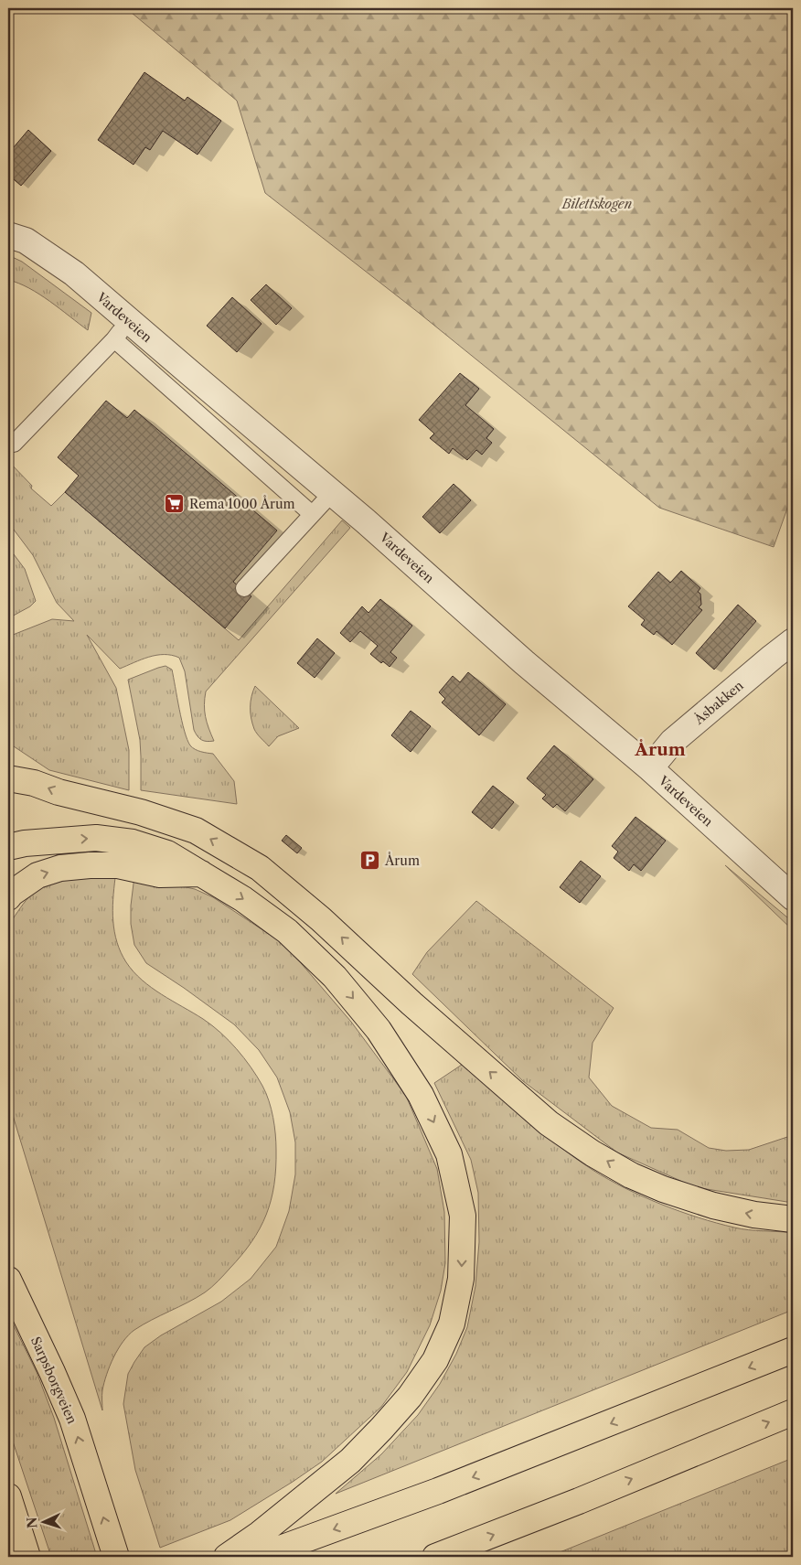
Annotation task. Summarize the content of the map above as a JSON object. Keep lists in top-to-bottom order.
{
  "streets": {
    "highway": ["Sarpsborgveien"],
    "street": ["Vardeveien", "Åsbakken"]
  },
  "crossings": [
    ["Vardeveien", "Åsbakken"]
  ],
  "one_way": ["Sarpsborgveien"],
  "districts": ["Årum"],
  "parks": ["Bilettskogen"],
  "places": {
    "supermarket": ["Rema 1000 Årum"],
    "parking": ["Årum"]
  },
  "north": "left"
}
